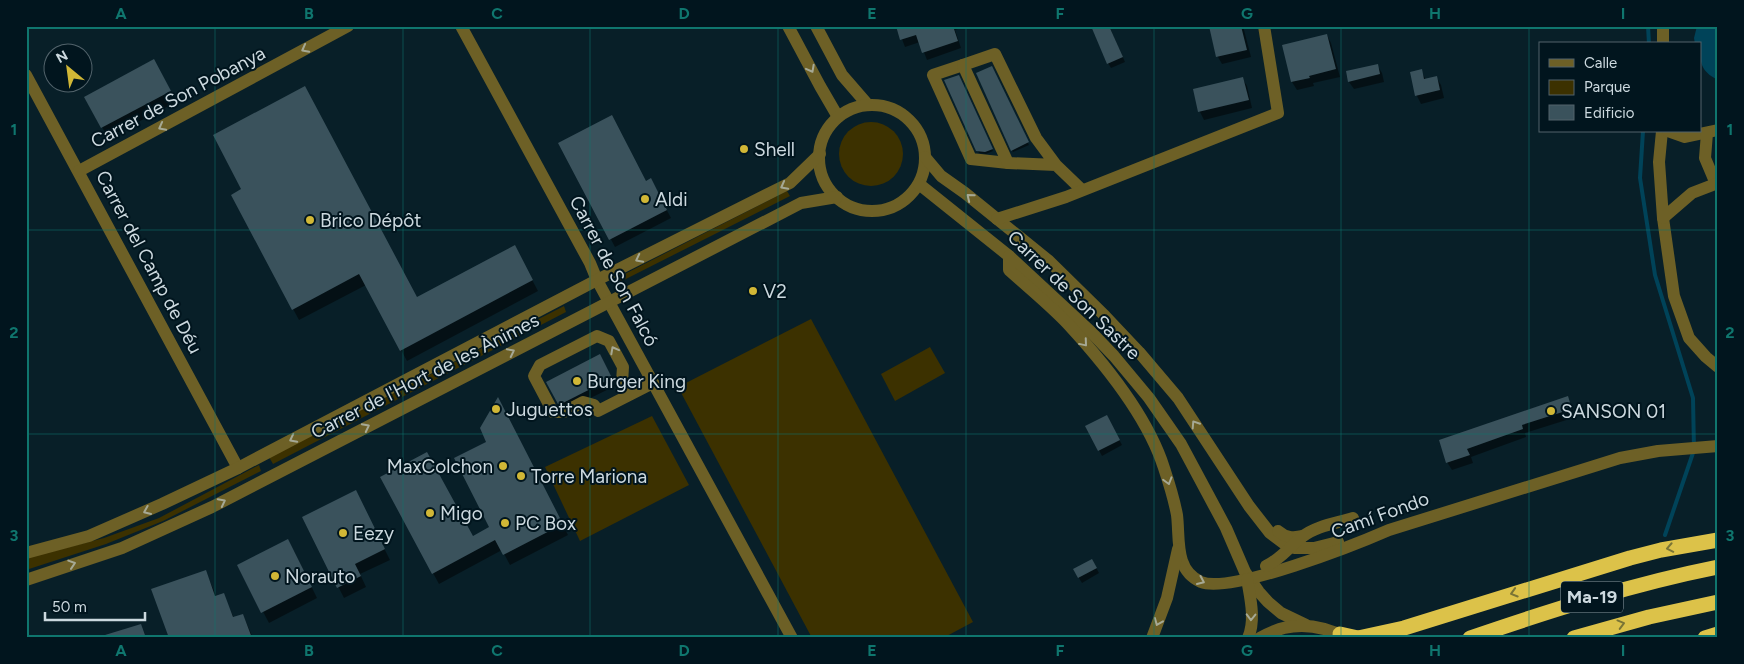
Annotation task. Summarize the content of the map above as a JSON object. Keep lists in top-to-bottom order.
{
  "streets": {
    "highway": ["Ma-19"],
    "street": [
      "Carrer de Son Pobanya",
      "Carrer del Camp de Déu",
      "Carrer de Son Falcó",
      "Carrer de Son Sastre",
      "Carrer de l'Hort de les Ànimes",
      "Camí Fondo"
    ]
  },
  "crossings": [
    ["Carrer de Son Pobanya", "Carrer del Camp de Déu"],
    ["Carrer del Camp de Déu", "Carrer de l'Hort de les Ànimes"],
    ["Carrer de Son Falcó", "Carrer de l'Hort de les Ànimes"],
    ["Carrer de Son Sastre", "Carrer de l'Hort de les Ànimes"]
  ],
  "one_way": ["Carrer de Son Pobanya"],
  "places": [
    "Shell",
    "Aldi",
    "Brico Dépôt",
    "V2",
    "Burger King",
    "Juguettos",
    "SANSON 01",
    "MaxColchon",
    "Torre Mariona",
    "Migo",
    "PC Box",
    "Eezy",
    "Norauto"
  ],
  "legend": ["Calle", "Parque", "Edificio"],
  "scale_bar": "50 m",
  "north": "top left",
  "grid": {
    "columns": [
      "A",
      "B",
      "C",
      "D",
      "E",
      "F",
      "G",
      "H",
      "I"
    ],
    "rows": ["1", "2", "3"]
  }
}
